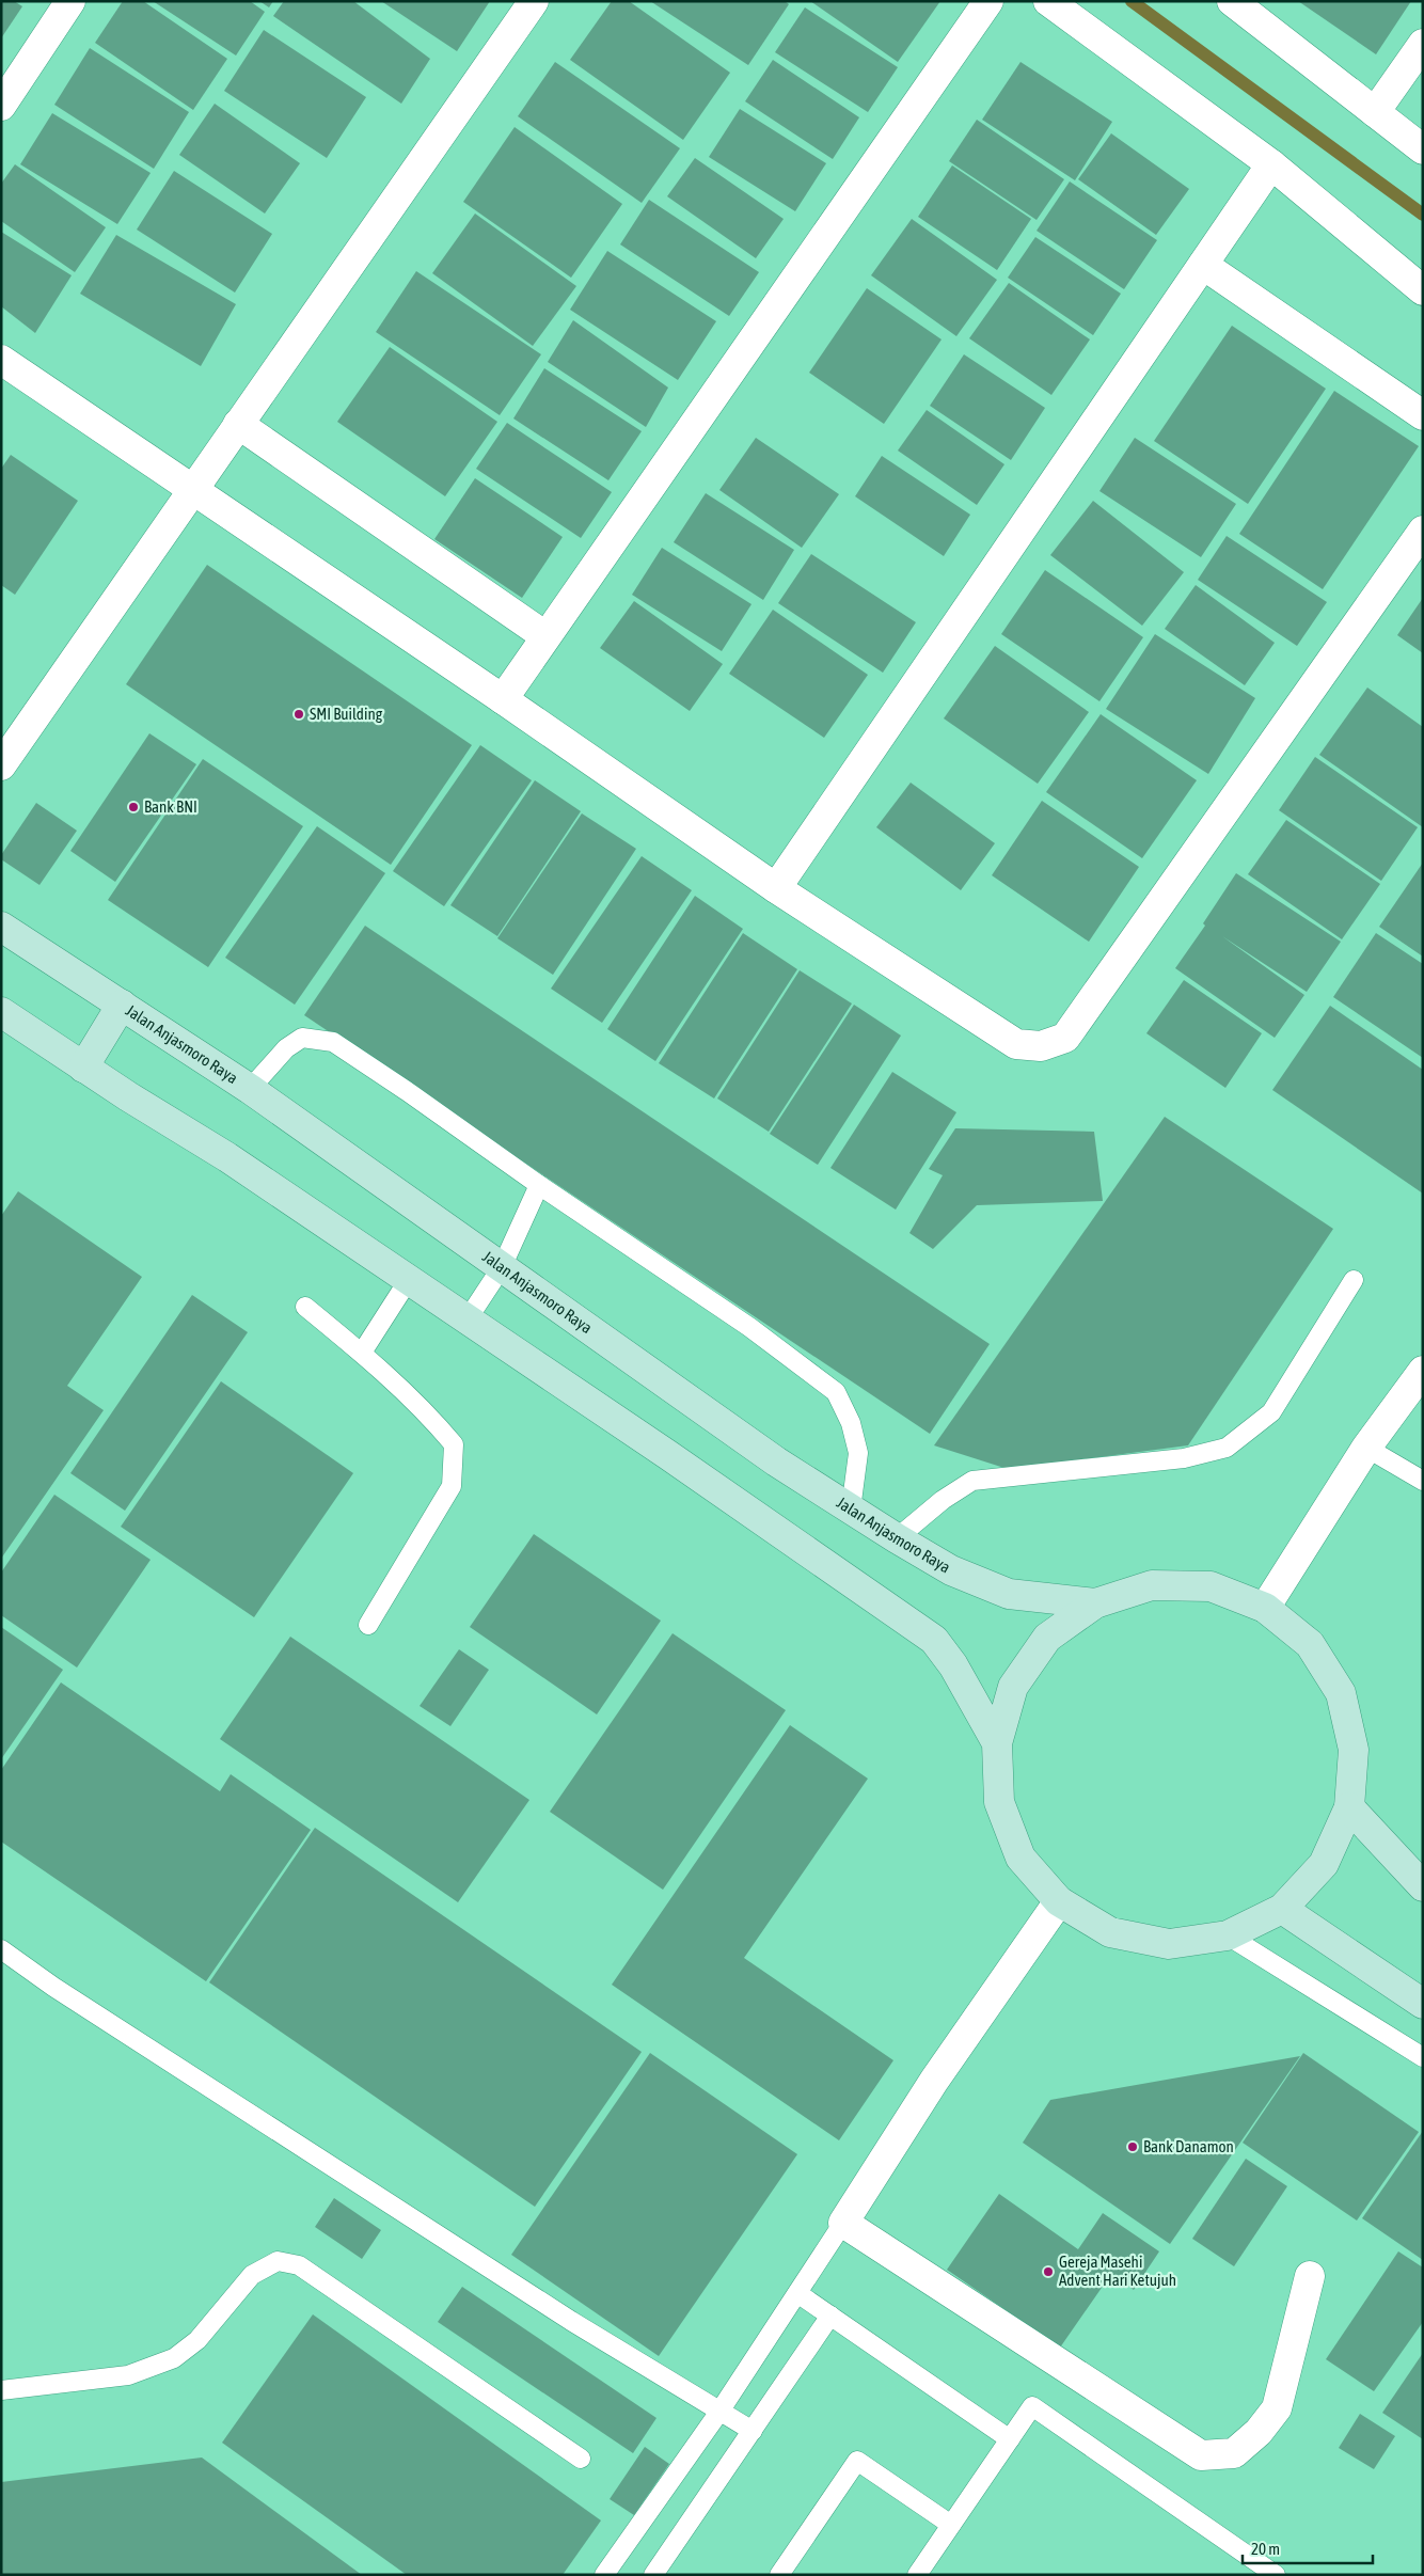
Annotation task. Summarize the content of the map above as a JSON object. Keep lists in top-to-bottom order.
{
  "streets": {
    "street": ["Jalan Anjasmoro Raya"]
  },
  "places": [
    "SMI Building",
    "Bank BNI",
    "Bank Danamon",
    "Gereja Masehi Advent Hari Ketujuh"
  ],
  "scale_bar": "20 m"
}
